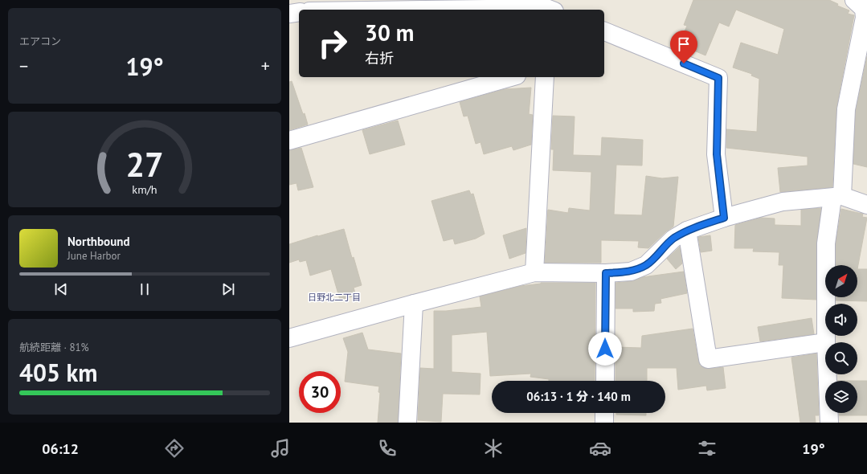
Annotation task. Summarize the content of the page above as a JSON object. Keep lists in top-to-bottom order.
{
  "districts": ["日野北二丁目"],
  "north": "top right",
  "page": {
    "tile": [
      "エアコン",
      ["航続距離 · 81%", "405 km"]
    ],
    "turn": ["30 m", "右折"],
    "heat": ["−", "19°", "+"],
    "song": ["Northbound", "June Harbor"],
    "limit": "30",
    "trip": "06:13 · 1 分 · 140 m",
    "tabs": ["06:12", "19°"],
    "gauge": ["27", "km/h"]
  }
}
